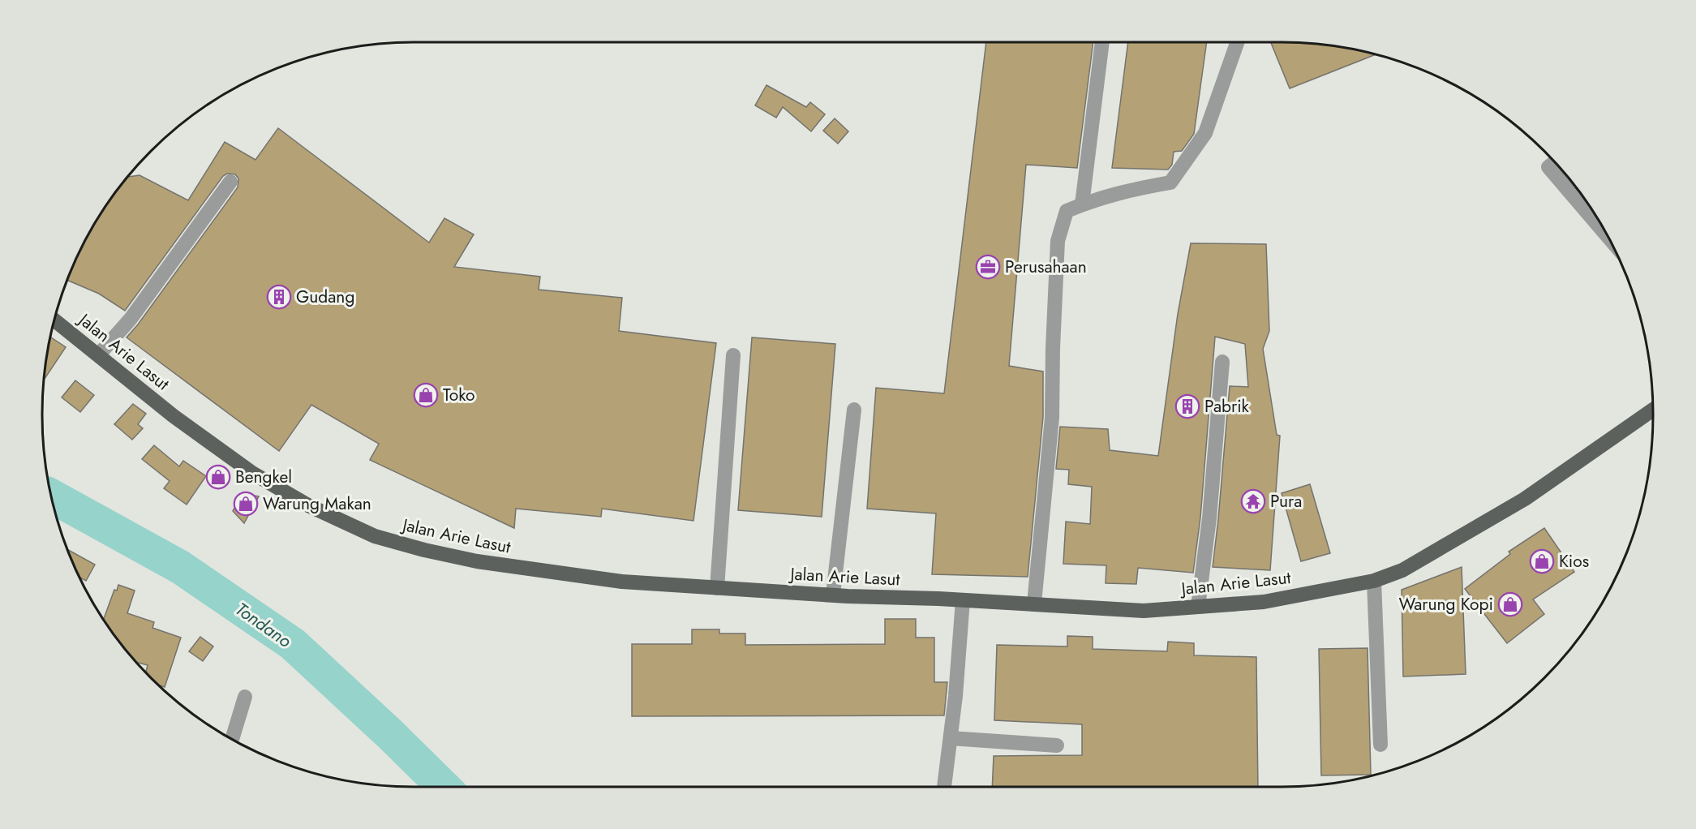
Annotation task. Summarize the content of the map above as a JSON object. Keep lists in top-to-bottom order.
{
  "streets": {
    "main road": ["Jalan Arie Lasut"]
  },
  "water": ["Tondano"],
  "places": {
    "office": ["Perusahaan"],
    "building": ["Gudang", "Pabrik"],
    "shop": [
      "Toko",
      "Bengkel",
      "Warung Makan",
      "Kios",
      "Warung Kopi"
    ],
    "temple": ["Pura"]
  }
}
